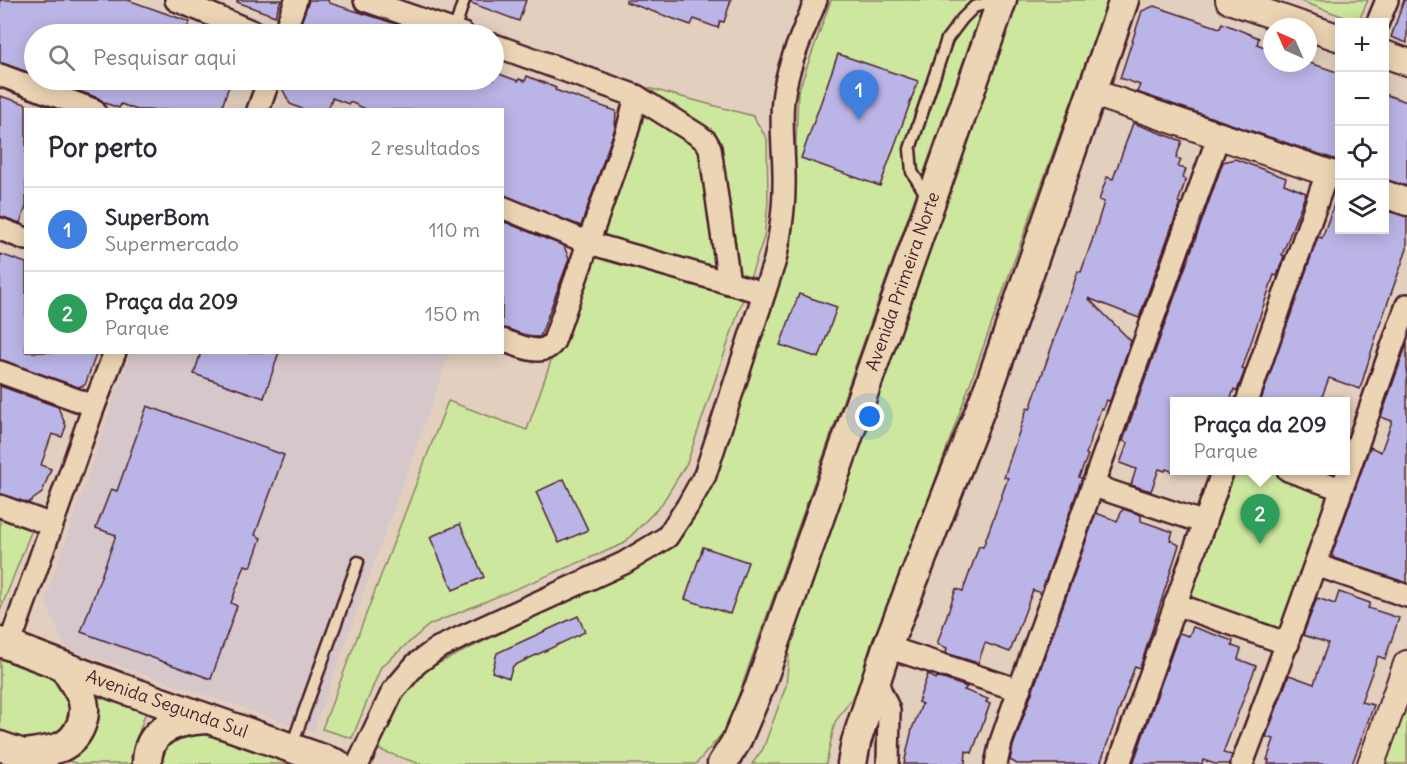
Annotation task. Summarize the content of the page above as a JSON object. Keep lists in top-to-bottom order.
{
  "streets": {
    "main road": ["Avenida Primeira Norte", "Avenida Segunda Sul"]
  },
  "north": "top left",
  "page": {
    "map_buttons": ["+", "−"],
    "search": "Pesquisar aqui",
    "pins": ["1", "2"],
    "heading": ["Por perto", "2 resultados"],
    "list": [
      {
        "mark": "1",
        "name": "SuperBom",
        "note": "Supermercado",
        "value": "110 m"
      },
      {
        "mark": "2",
        "name": "Praça da 209",
        "note": "Parque",
        "value": "150 m"
      }
    ],
    "popup": ["Praça da 209", "Parque"]
  }
}
